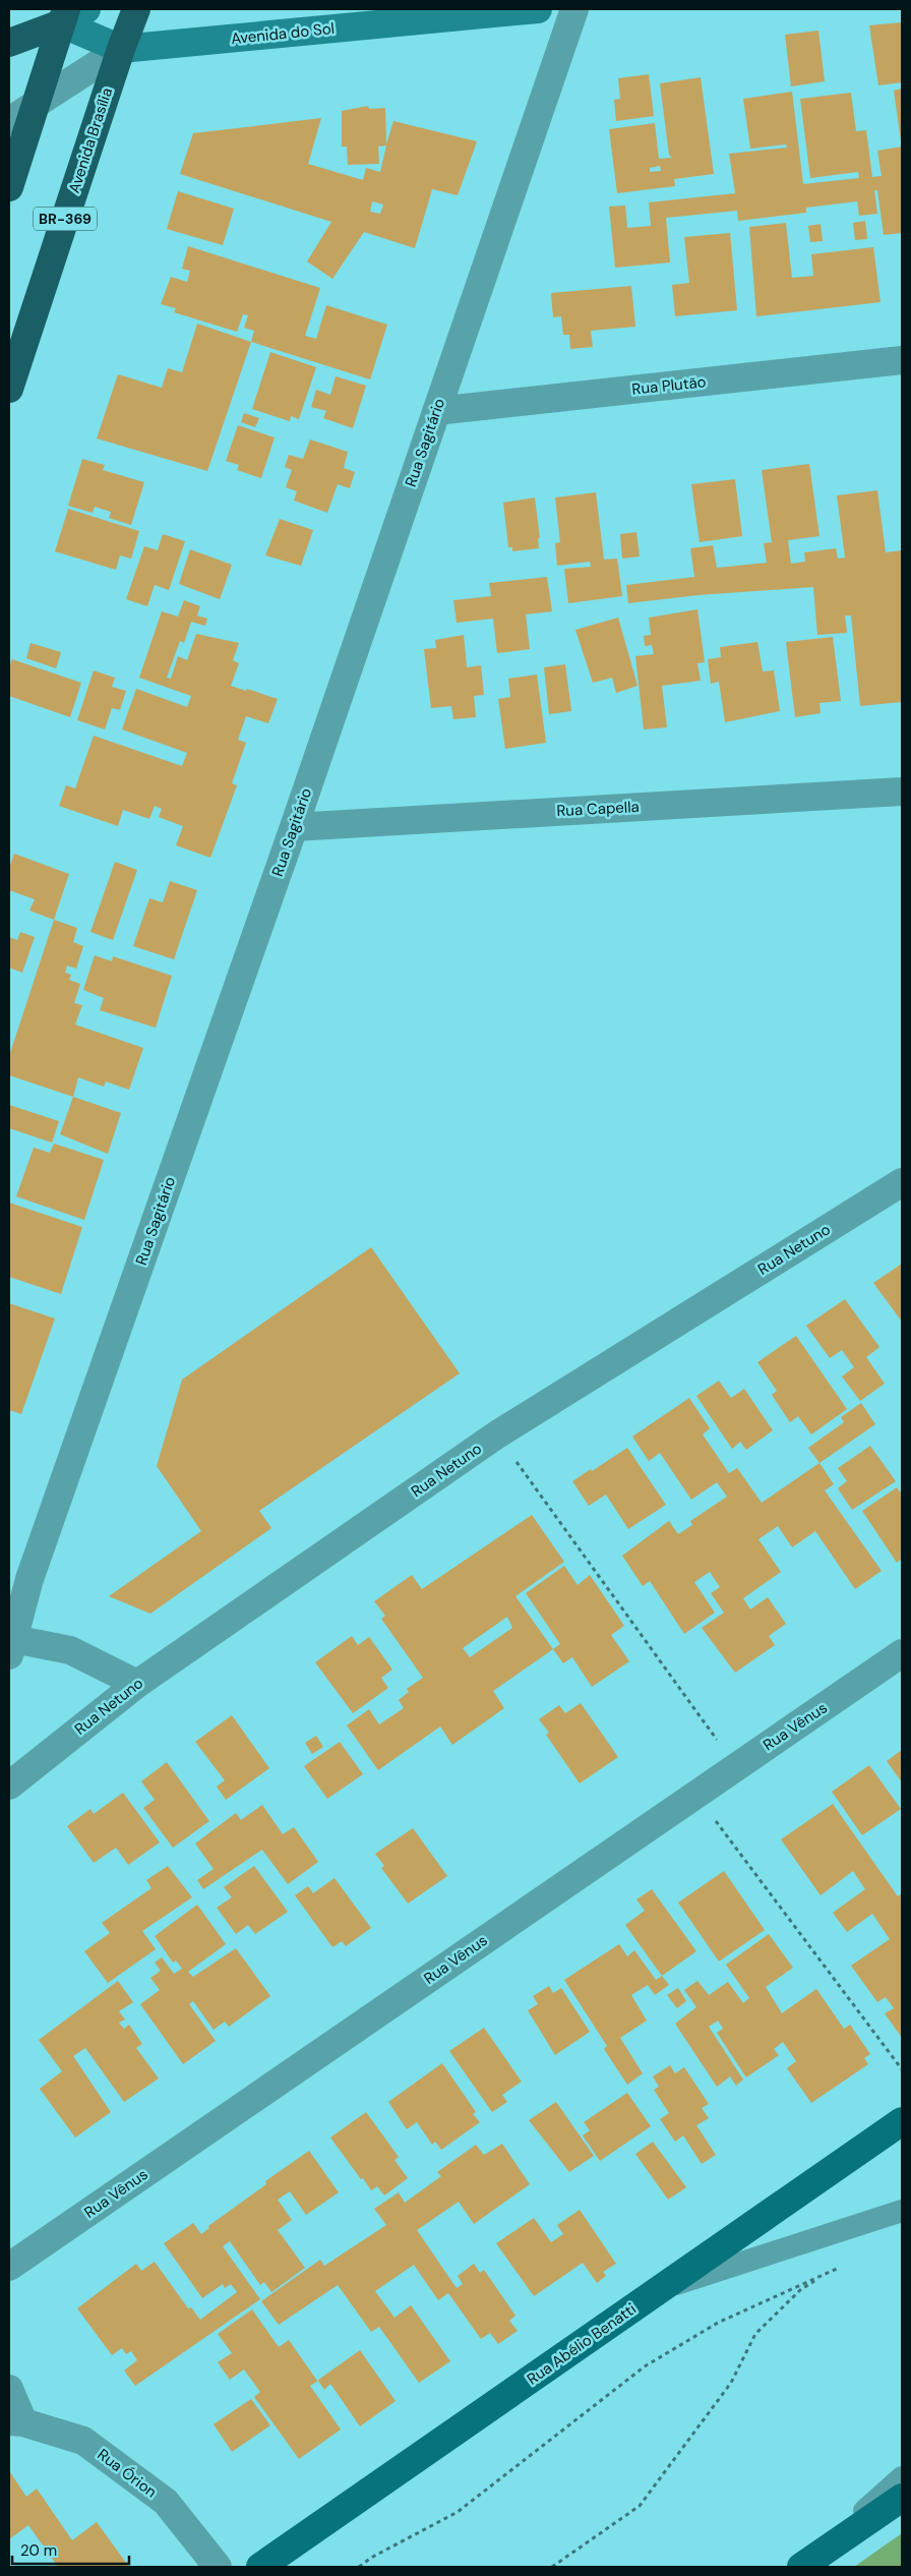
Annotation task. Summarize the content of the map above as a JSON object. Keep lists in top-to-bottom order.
{
  "streets": {
    "highway": ["Avenida Brasília", "BR-369"],
    "main road": ["Rua Abélio Benatti"],
    "street": [
      "Avenida do Sol",
      "Rua Plutão",
      "Rua Sagitário",
      "Rua Capella",
      "Rua Netuno",
      "Rua Vênus",
      "Rua Órion"
    ]
  },
  "crossings": [
    ["Avenida do Sol", "Avenida Brasília"],
    ["Rua Plutão", "Rua Sagitário"],
    ["Rua Sagitário", "Rua Capella"]
  ],
  "scale_bar": "20 m"
}
